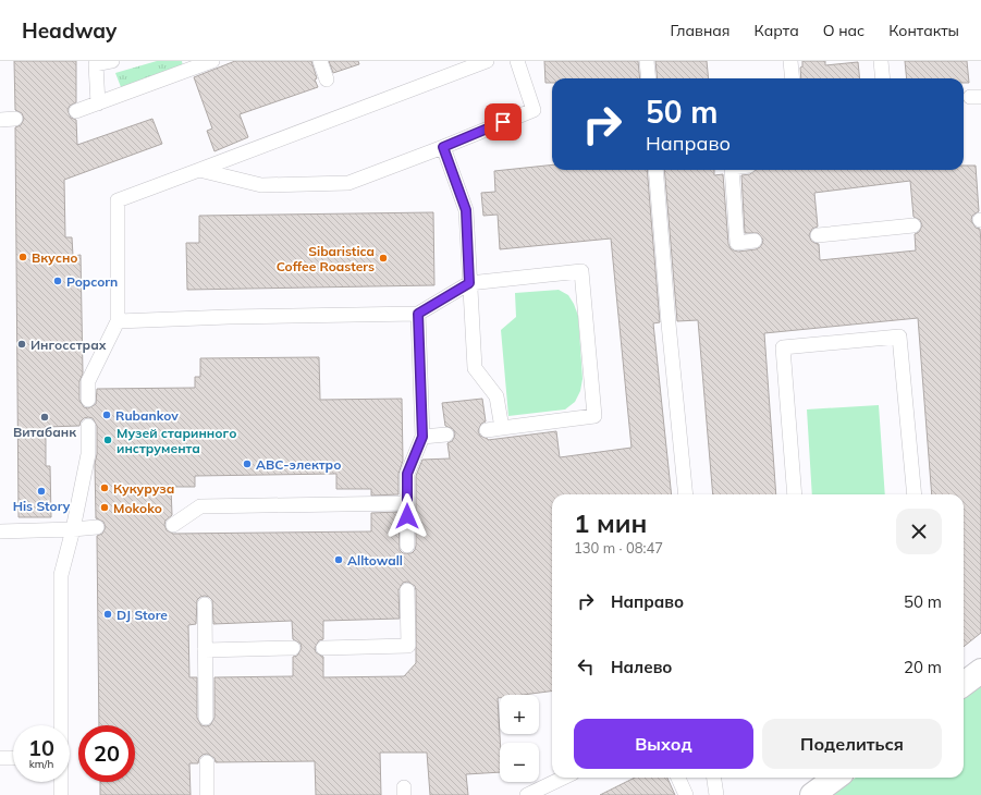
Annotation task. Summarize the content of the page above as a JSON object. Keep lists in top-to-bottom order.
{
  "places": [
    "Вкусно",
    "Sibaristica Coffee Roasters",
    "Popcorn",
    "Ингосстрах",
    "Rubankov",
    "Витабанк",
    "Музей старинного инструмента",
    "АВС-электро",
    "Кукуруза",
    "His Story",
    "Mokoko",
    "Alltowall",
    "DJ Store"
  ],
  "page": {
    "header": "Headway",
    "nav": [
      "Главная",
      "Карта",
      "О нас",
      "Контакты"
    ],
    "turn": ["50 m", "Направо"],
    "heading": ["1 мин", "130 m · 08:47"],
    "list": [
      {
        "name": "Направо",
        "value": "50 m"
      },
      {
        "name": "Налево",
        "value": "20 m"
      }
    ],
    "map_buttons": ["+", "−"],
    "buttons": ["Выход", "Поделиться"],
    "speed": "10 km/h",
    "limit": "20"
  }
}
